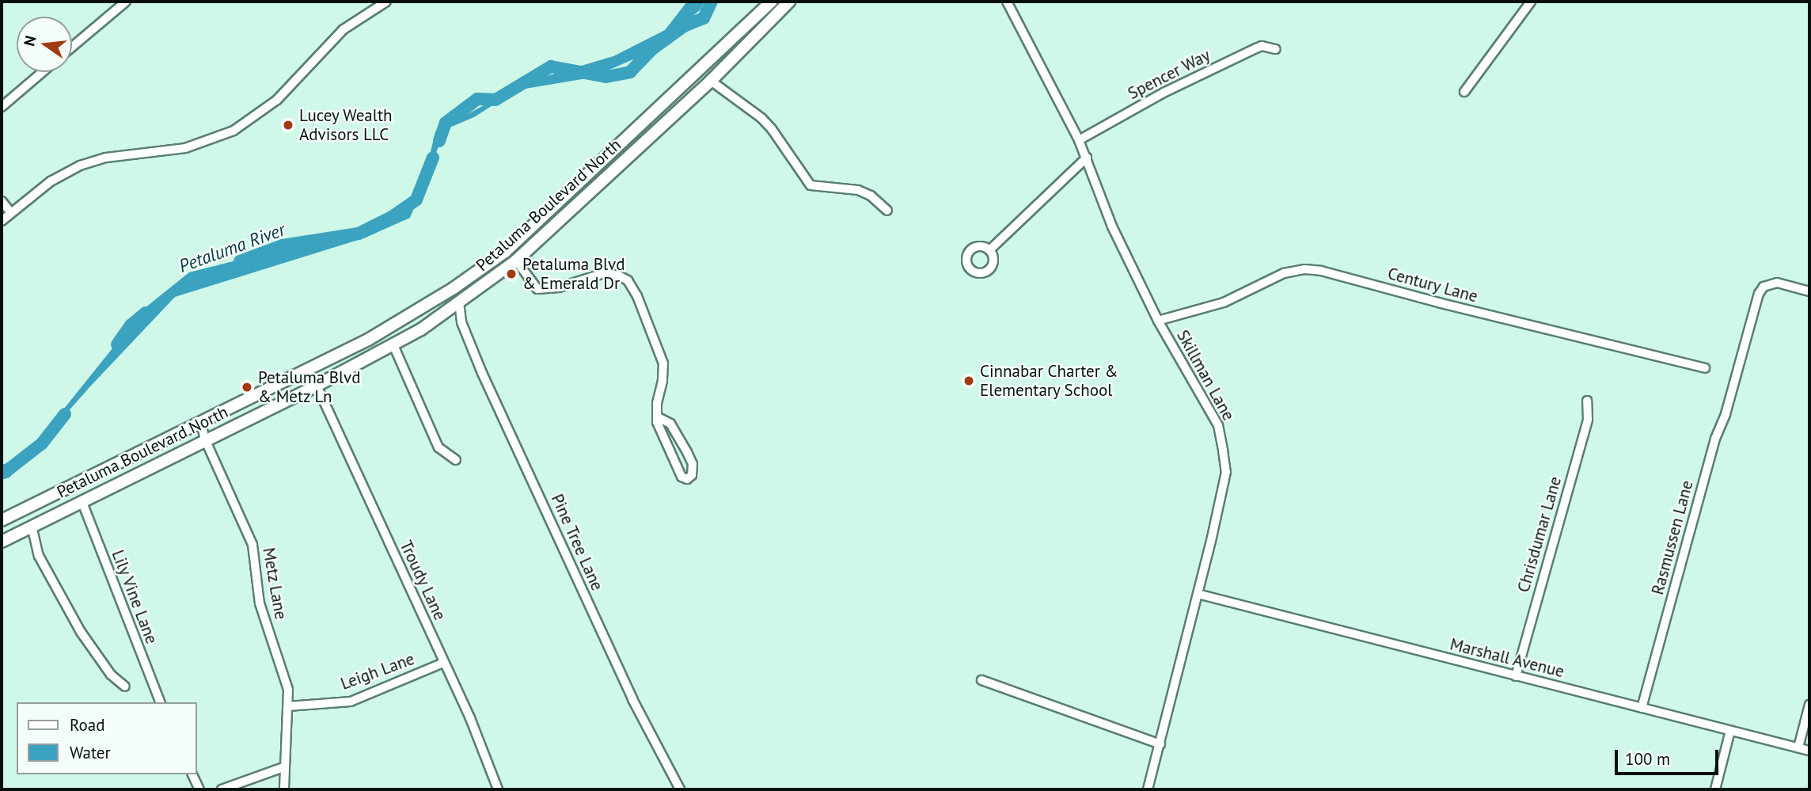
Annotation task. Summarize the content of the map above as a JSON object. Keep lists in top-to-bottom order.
{
  "streets": {
    "main road": ["Petaluma Boulevard North"],
    "street": [
      "Spencer Way",
      "Century Lane",
      "Skillman Lane",
      "Chrisdumar Lane",
      "Rasmussen Lane",
      "Pine Tree Lane",
      "Troudy Lane",
      "Metz Lane",
      "Lily Vine Lane",
      "Marshall Avenue",
      "Leigh Lane"
    ]
  },
  "crossings": [
    ["Spencer Way", "Skillman Lane"],
    ["Petaluma Boulevard North", "Pine Tree Lane"],
    ["Petaluma Boulevard North", "Troudy Lane"],
    ["Petaluma Boulevard North", "Metz Lane"],
    ["Petaluma Boulevard North", "Lily Vine Lane"],
    ["Century Lane", "Skillman Lane"],
    ["Skillman Lane", "Marshall Avenue"],
    ["Chrisdumar Lane", "Marshall Avenue"],
    ["Rasmussen Lane", "Marshall Avenue"],
    ["Troudy Lane", "Leigh Lane"],
    ["Metz Lane", "Leigh Lane"]
  ],
  "water": ["Petaluma River"],
  "places": [
    "Lucey Wealth Advisors LLC",
    "Petaluma Blvd & Emerald Dr",
    "Cinnabar Charter & Elementary School",
    "Petaluma Blvd & Metz Ln"
  ],
  "legend": ["Road", "Water"],
  "scale_bar": "100 m",
  "north": "left"
}
